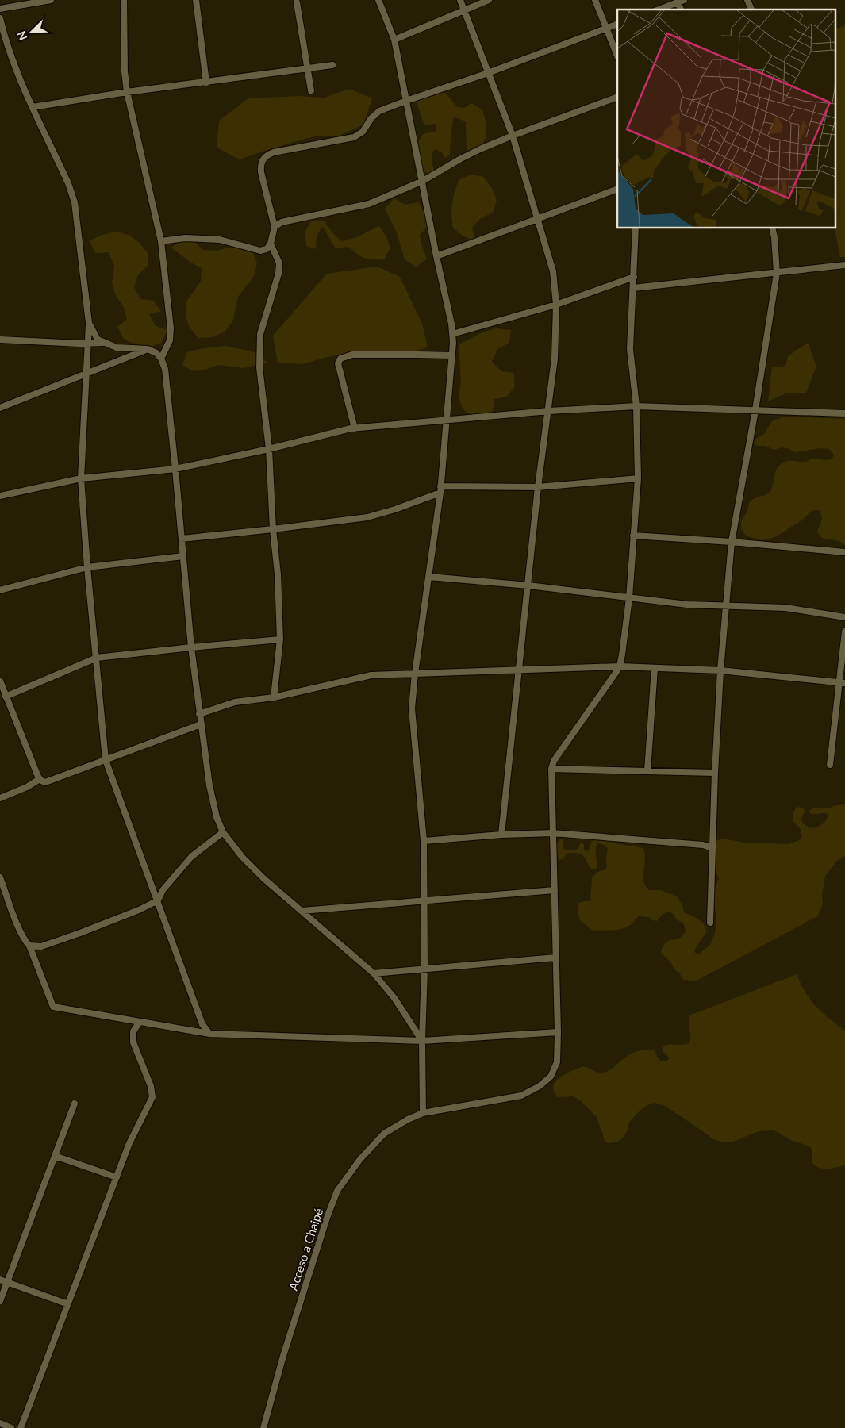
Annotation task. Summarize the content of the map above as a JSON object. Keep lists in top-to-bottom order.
{
  "streets": {
    "street": ["Acceso a Chaipé"]
  },
  "north": "bottom left"
}
